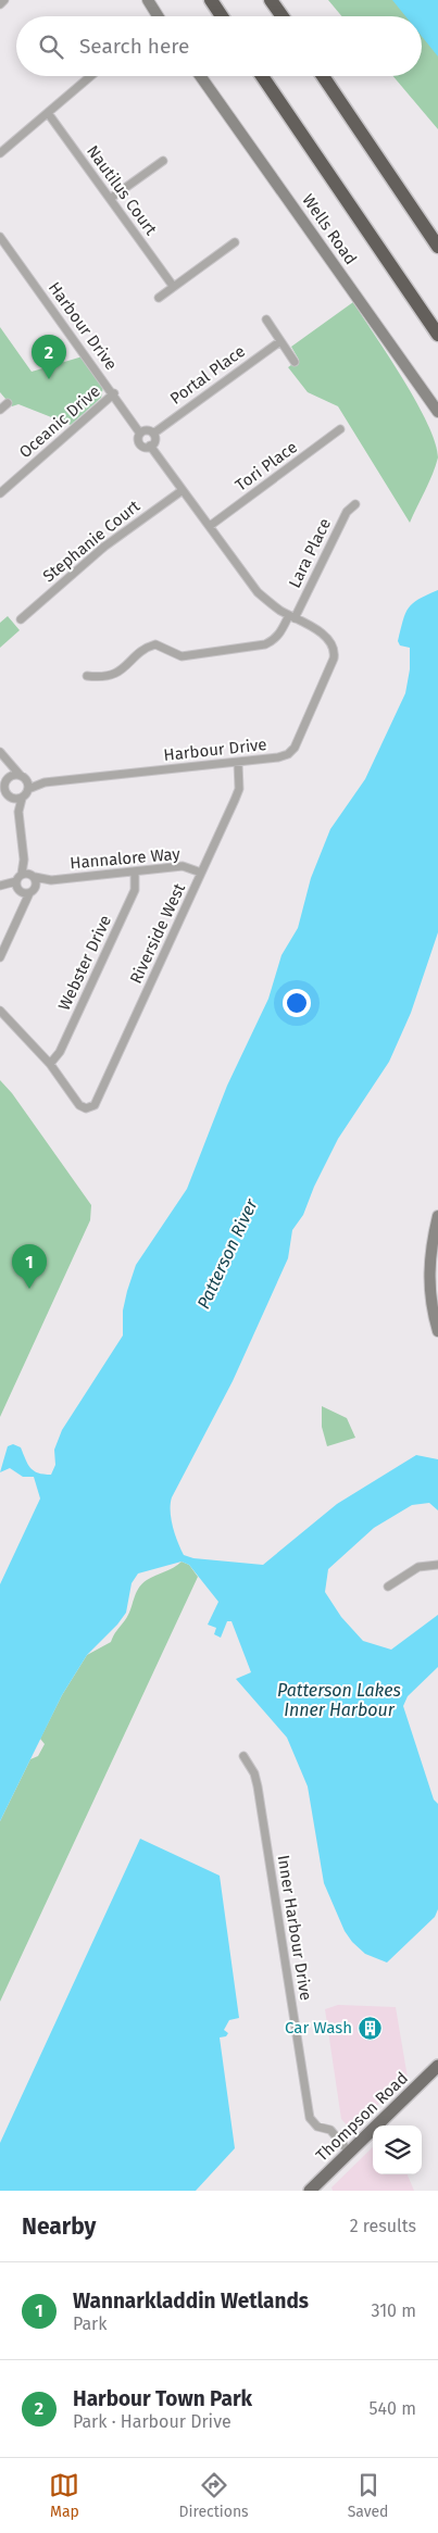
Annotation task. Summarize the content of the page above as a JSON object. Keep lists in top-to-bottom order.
{
  "streets": {
    "main road": ["Wells Road", "Thompson Road"],
    "street": [
      "Nautilus Court",
      "Harbour Drive",
      "Portal Place",
      "Oceanic Drive",
      "Tori Place",
      "Stephanie Court",
      "Lara Place",
      "Hannalore Way",
      "Riverside West",
      "Webster Drive",
      "Inner Harbour Drive"
    ]
  },
  "crossings": [
    ["Harbour Drive", "Portal Place"],
    ["Harbour Drive", "Oceanic Drive"],
    ["Harbour Drive", "Tori Place"],
    ["Harbour Drive", "Stephanie Court"],
    ["Harbour Drive", "Lara Place"],
    ["Harbour Drive", "Riverside West"],
    ["Hannalore Way", "Riverside West"],
    ["Hannalore Way", "Webster Drive"],
    ["Riverside West", "Webster Drive"],
    ["Inner Harbour Drive", "Thompson Road"]
  ],
  "water": ["Patterson River", "Patterson Lakes Inner Harbour"],
  "places": {
    "building": ["Car Wash"]
  },
  "page": {
    "search": "Search here",
    "pins": ["2", "1"],
    "heading": ["Nearby", "2 results"],
    "list": [
      {
        "mark": "1",
        "name": "Wannarkladdin Wetlands",
        "note": "Park",
        "value": "310 m"
      },
      {
        "mark": "2",
        "name": "Harbour Town Park",
        "note": "Park · Harbour Drive",
        "value": "540 m"
      }
    ],
    "nav": ["Map", "Directions", "Saved"]
  }
}
